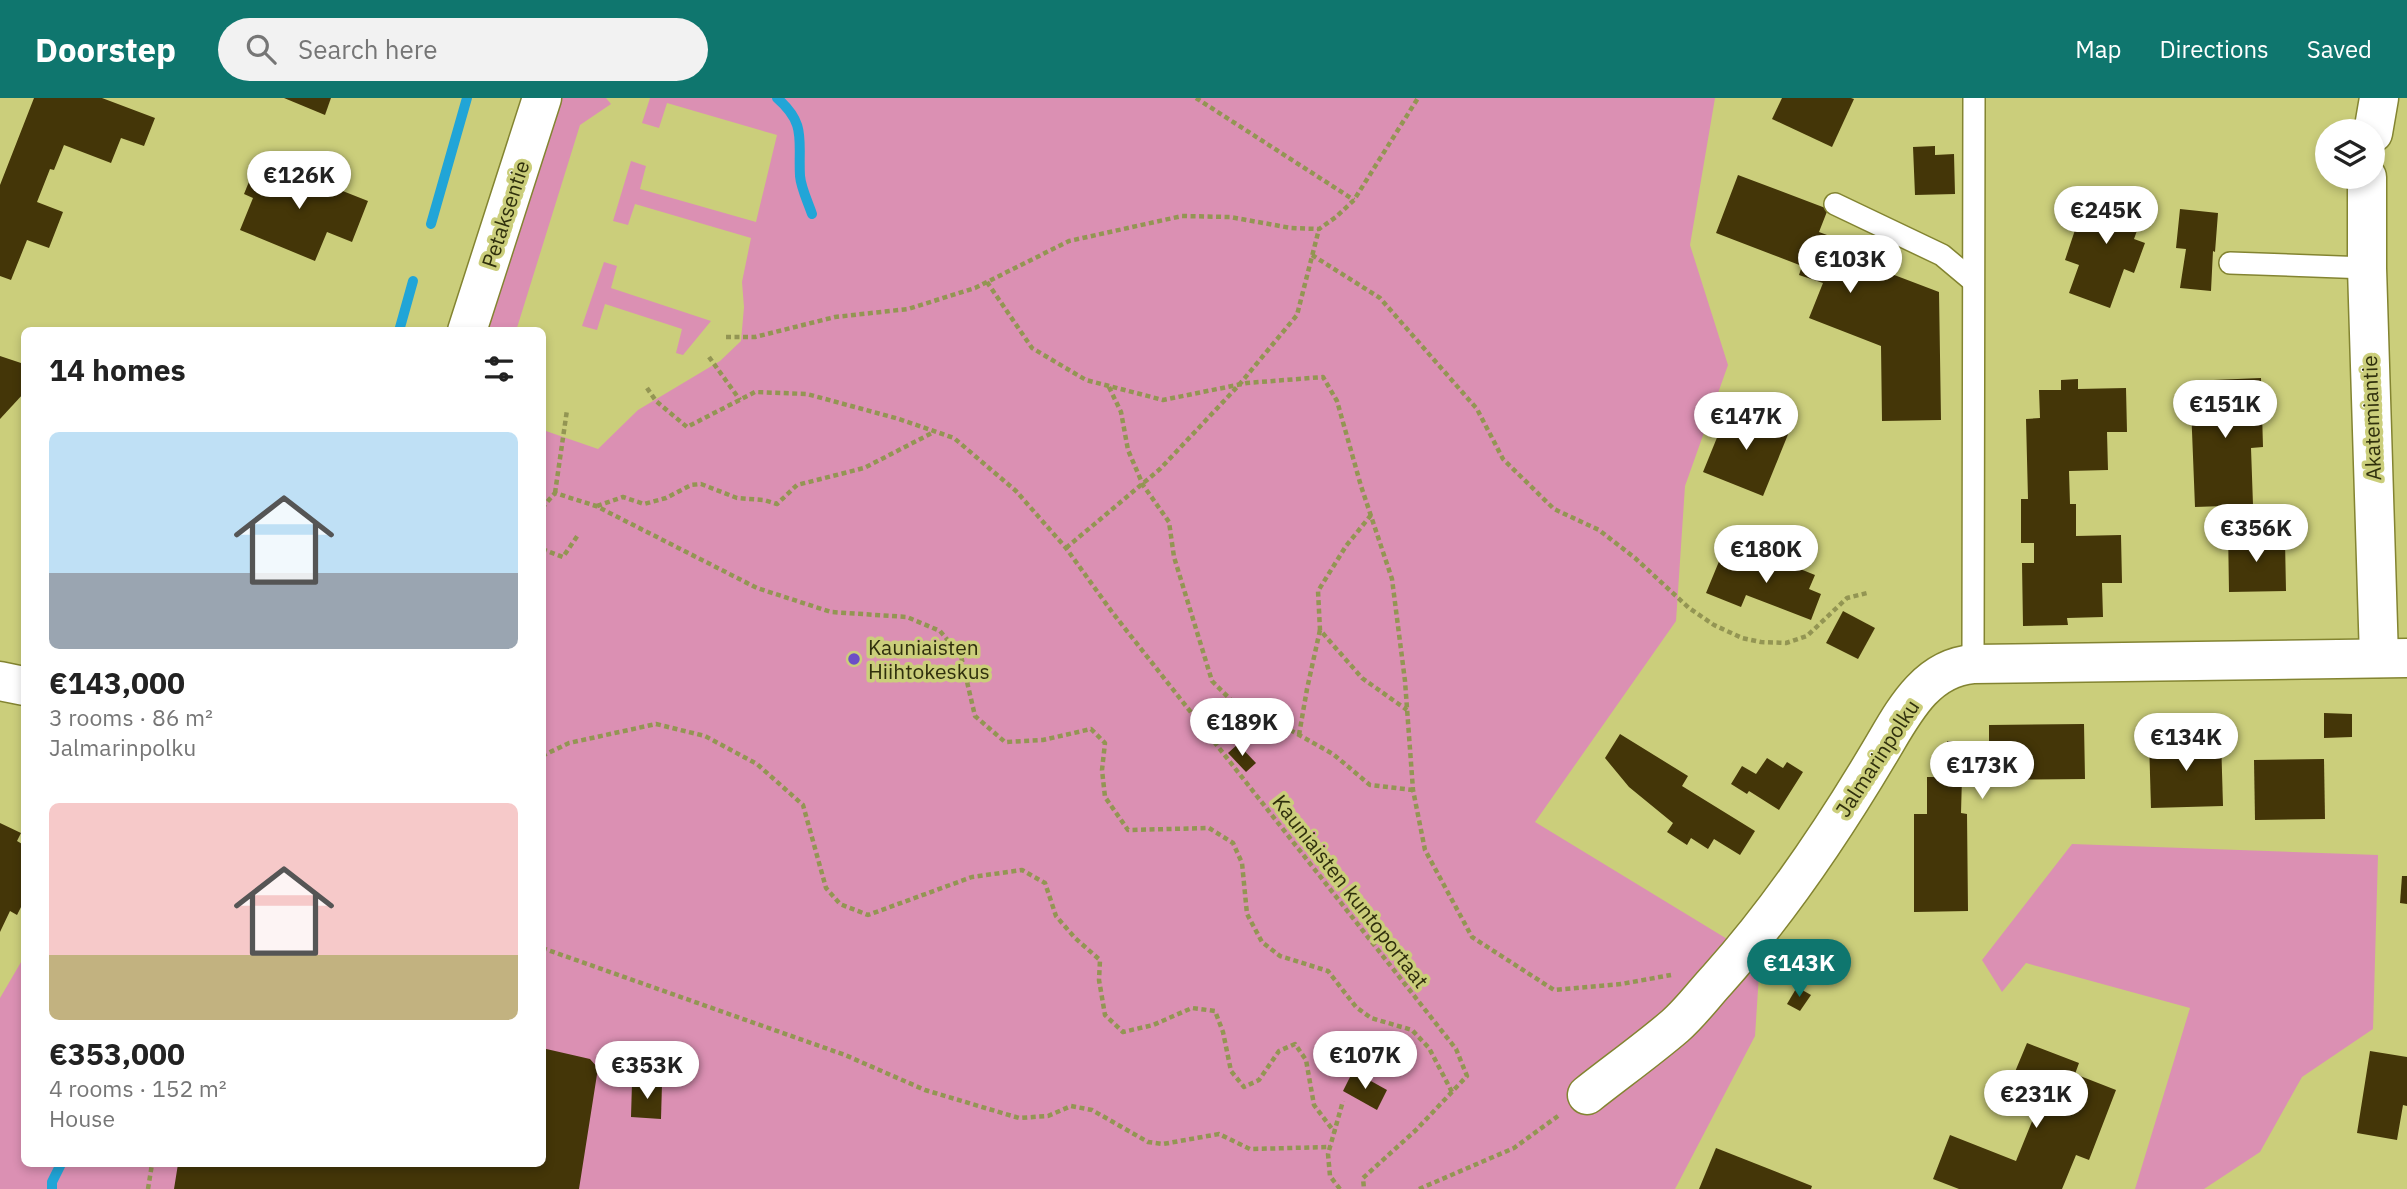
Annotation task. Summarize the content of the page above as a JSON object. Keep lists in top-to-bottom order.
{
  "streets": {
    "street": ["Petaksentie", "Akatemiantie", "Jalmarinpolku"],
    "path": ["Kauniaisten kuntoportaat"]
  },
  "crossings": [
    ["Akatemiantie", "Jalmarinpolku"]
  ],
  "places": ["Kauniaisten Hiihtokeskus"],
  "page": {
    "header": "Doorstep",
    "search": "Search here",
    "nav": ["Map", "Directions", "Saved"],
    "price": [
      "€126K",
      "€245K",
      "€103K",
      "€151K",
      "€147K",
      "€356K",
      "€180K",
      "€189K",
      "€134K",
      "€173K",
      "€143K",
      "€107K",
      "€353K",
      "€231K"
    ],
    "heading": "14 homes",
    "list": [
      {
        "name": "€143,000",
        "note": "3 rooms · 86 m² · Jalmarinpolku"
      },
      {
        "name": "€353,000",
        "note": "4 rooms · 152 m² · House"
      }
    ]
  }
}
